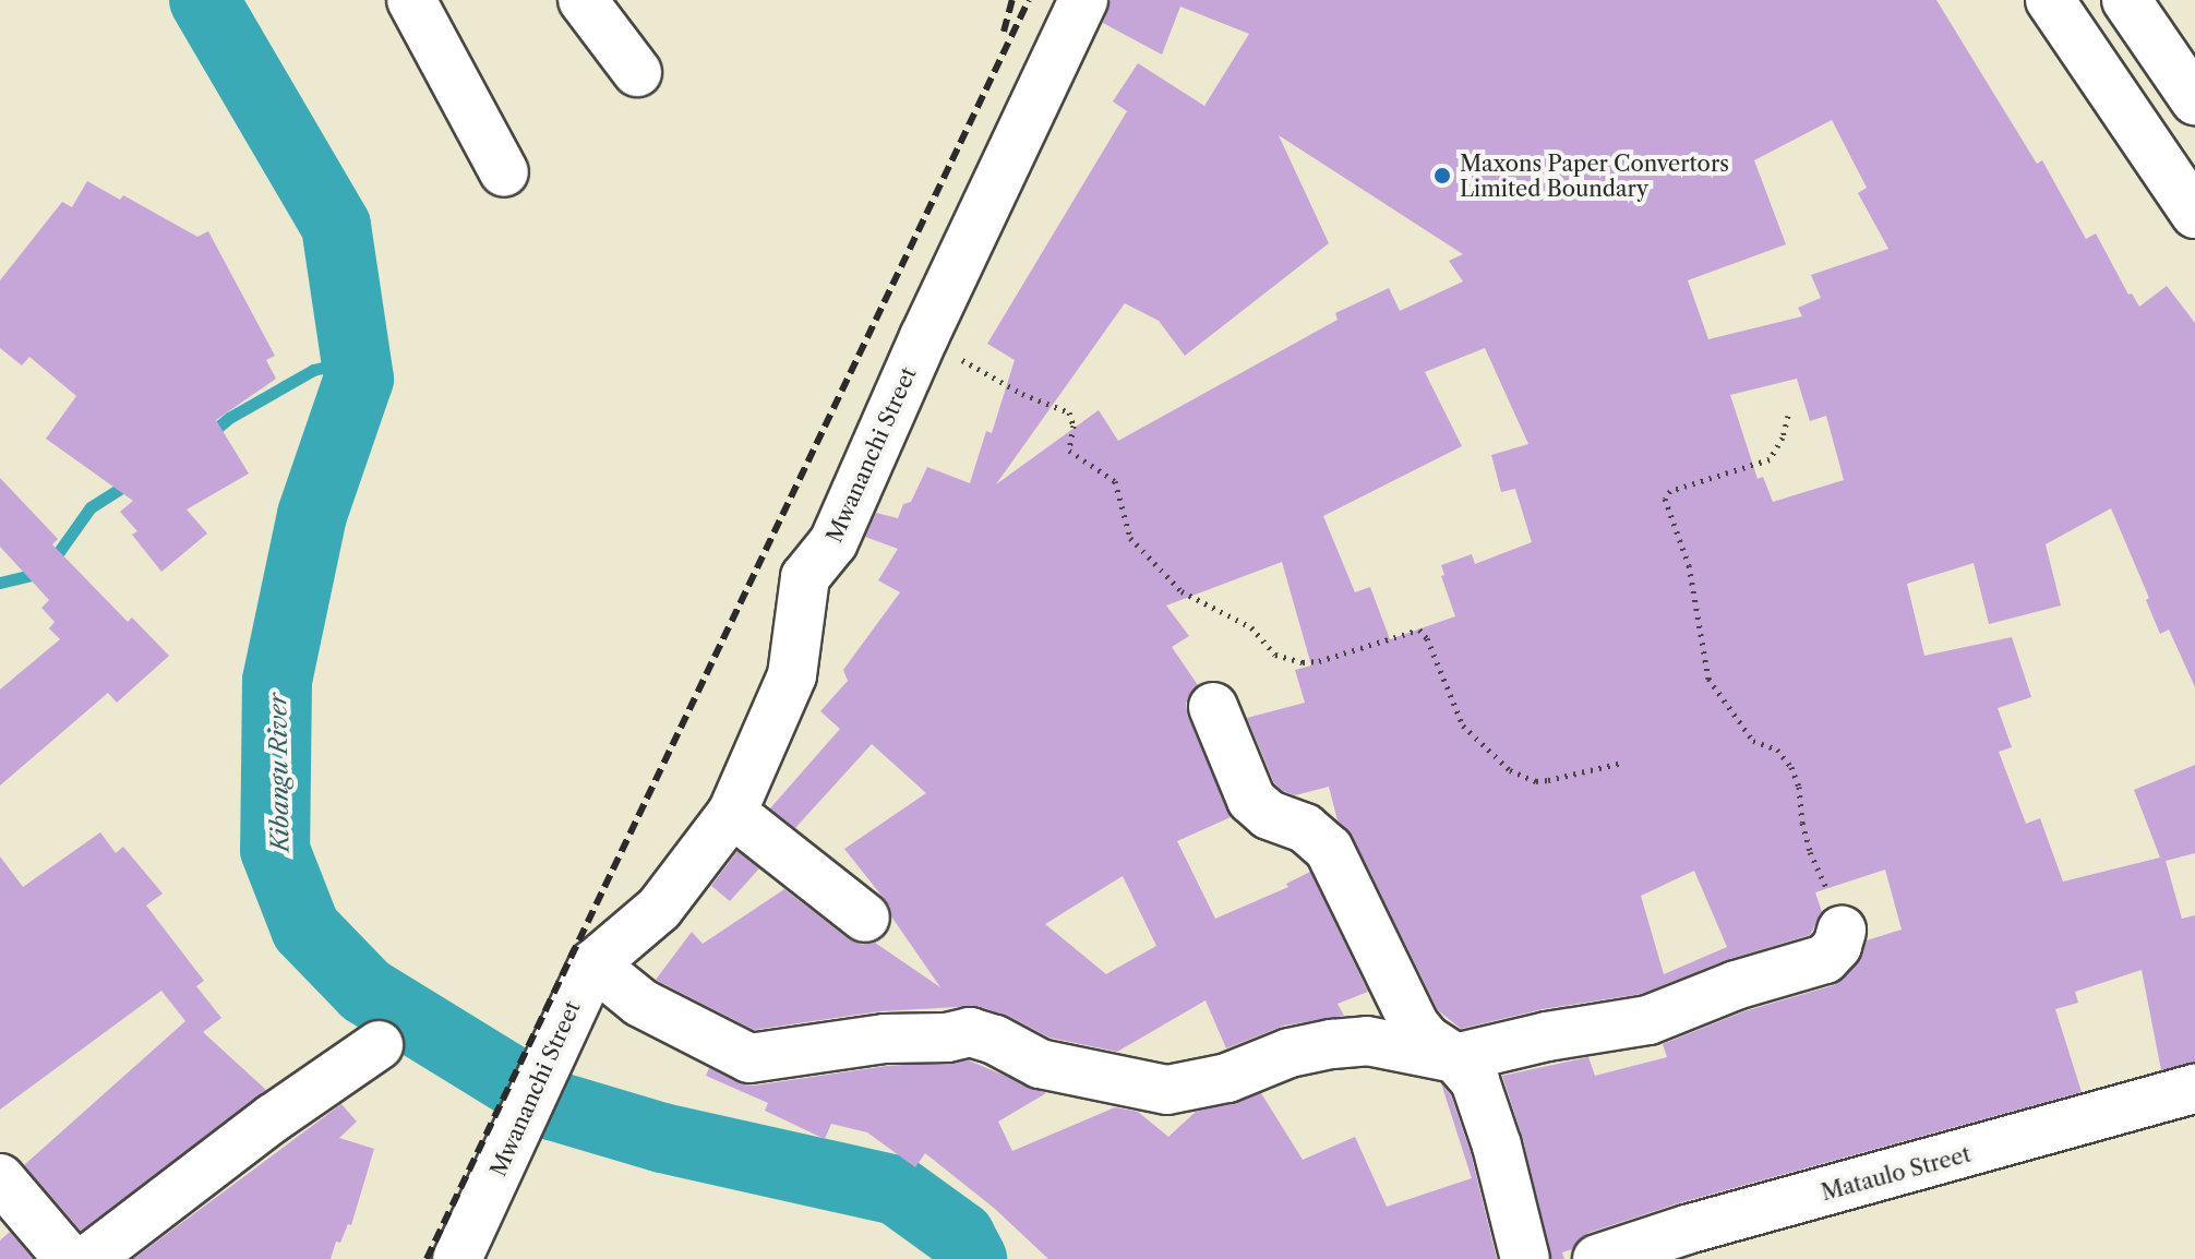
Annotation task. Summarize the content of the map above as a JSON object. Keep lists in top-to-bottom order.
{
  "streets": {
    "street": ["Mwananchi Street", "Mataulo Street"]
  },
  "water": ["Kibangu River"],
  "places": ["Maxons Paper Convertors Limited Boundary"]
}
